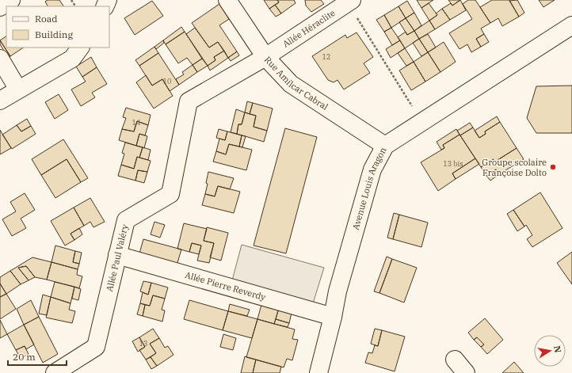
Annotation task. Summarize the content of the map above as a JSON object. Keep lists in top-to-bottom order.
{
  "streets": {
    "street": [
      "Allée Héraclite",
      "Rue Amilcar Cabral",
      "Avenue Louis Aragon",
      "Allée Paul Valéry",
      "Allée Pierre Reverdy"
    ]
  },
  "crossings": [
    ["Allée Héraclite", "Rue Amilcar Cabral"],
    ["Allée Héraclite", "Allée Paul Valéry"],
    ["Rue Amilcar Cabral", "Avenue Louis Aragon"],
    ["Rue Amilcar Cabral", "Allée Paul Valéry"],
    ["Avenue Louis Aragon", "Allée Pierre Reverdy"],
    ["Allée Paul Valéry", "Allée Pierre Reverdy"]
  ],
  "places": ["Groupe scolaire Françoise Dolto"],
  "house_numbers": [
    "12",
    "10",
    "14",
    "13 bis",
    "13"
  ],
  "legend": ["Road", "Building"],
  "scale_bar": "20 m",
  "north": "right"
}
